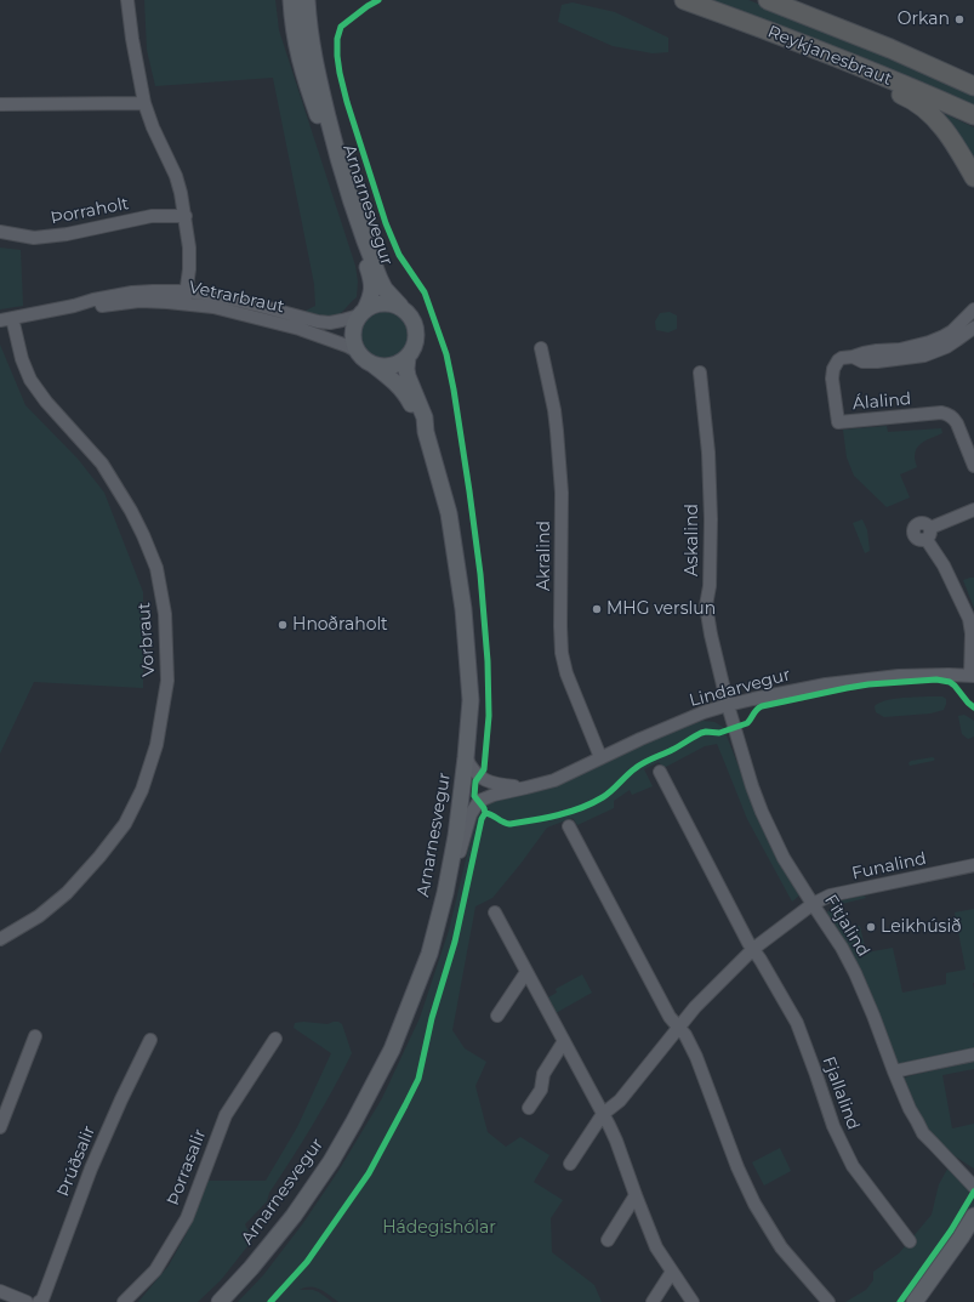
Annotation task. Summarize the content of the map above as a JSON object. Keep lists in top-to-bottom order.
{
  "streets": {
    "highway": ["Reykjanesbraut"],
    "main road": ["Arnarnesvegur"],
    "street": [
      "Þorraholt",
      "Vetrarbraut",
      "Álalind",
      "Askalind",
      "Akralind",
      "Vorbraut",
      "Lindarvegur",
      "Funalind",
      "Fitjalind",
      "Fjallalind",
      "Þrúðsalir",
      "Þorrasalir"
    ]
  },
  "crossings": [
    ["Arnarnesvegur", "Vetrarbraut"],
    ["Arnarnesvegur", "Lindarvegur"],
    ["Vetrarbraut", "Vorbraut"],
    ["Askalind", "Lindarvegur"],
    ["Askalind", "Fitjalind"],
    ["Akralind", "Lindarvegur"],
    ["Lindarvegur", "Fitjalind"],
    ["Funalind", "Fitjalind"]
  ],
  "parks": ["Hádegishólar"],
  "places": [
    "Orkan",
    "MHG verslun",
    "Hnoðraholt",
    "Leikhúsið"
  ]
}
